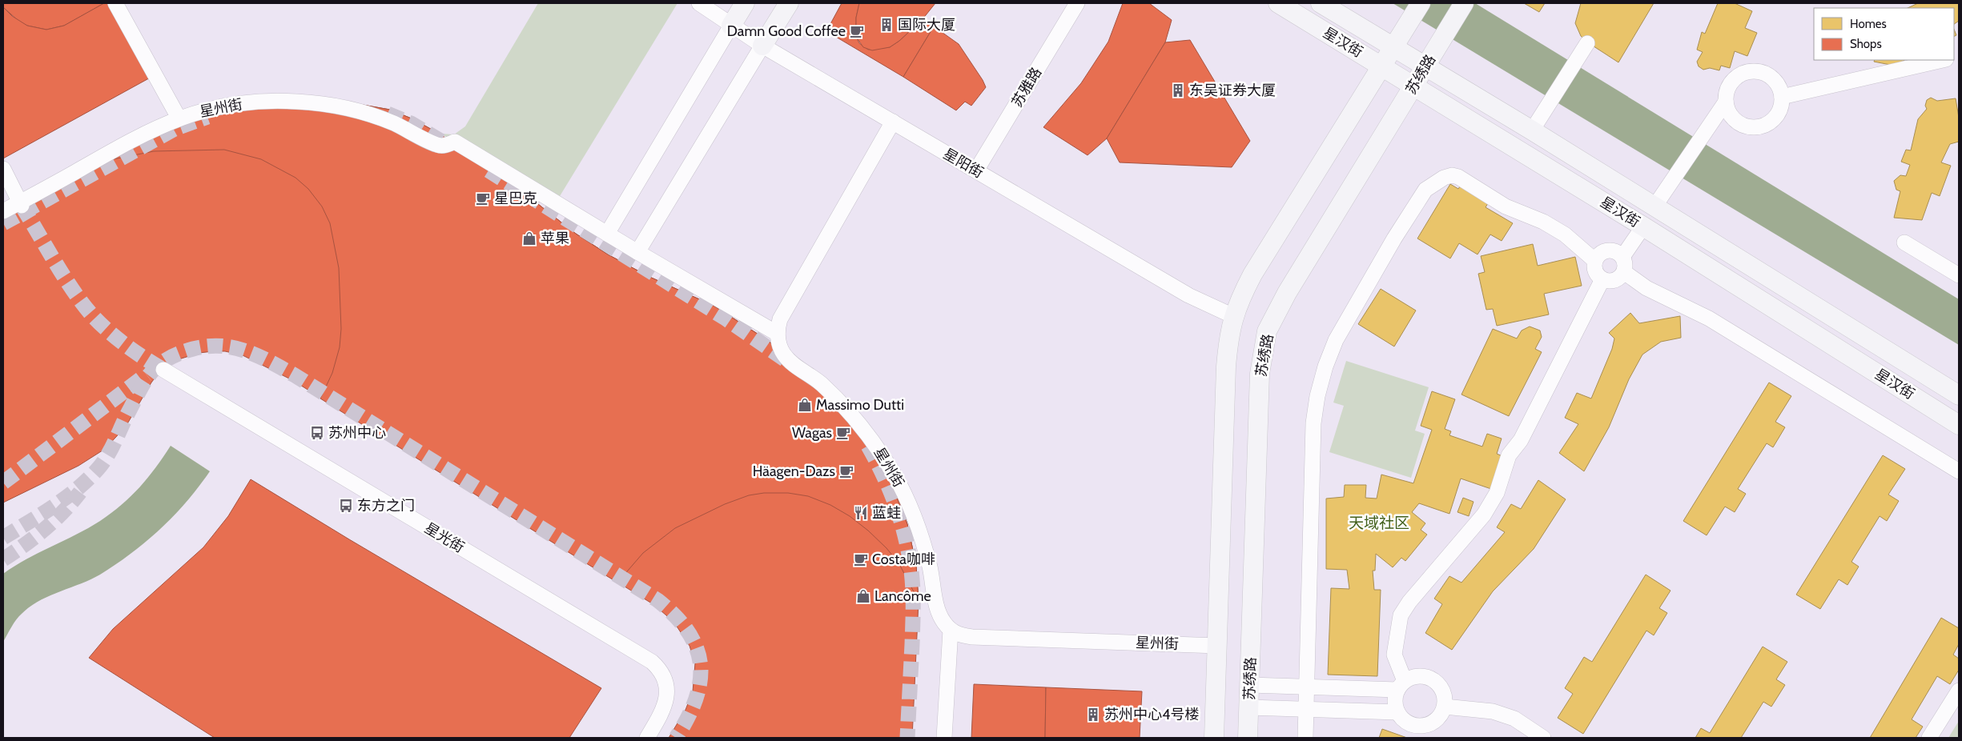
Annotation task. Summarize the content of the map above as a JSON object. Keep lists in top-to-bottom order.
{
  "streets": {
    "main road": ["星汉街", "苏绣路"],
    "street": [
      "苏雅路",
      "星州街",
      "星阳街",
      "星光街"
    ]
  },
  "crossings": [
    ["星汉街", "苏绣路"],
    ["苏雅路", "星阳街"],
    ["星州街", "星阳街"]
  ],
  "districts": ["天域社区"],
  "places": {
    "building": ["国际大厦", "东吴证券大厦", "苏州中心4号楼"],
    "cafe": [
      "Damn Good Coffee",
      "星巴克",
      "Wagas",
      "Häagen-Dazs",
      "Costa咖啡"
    ],
    "shop": ["苹果", "Massimo Dutti", "Lancôme"],
    "bus stop": ["苏州中心", "东方之门"],
    "restaurant": ["蓝蛙"]
  },
  "legend": ["Homes", "Shops"]
}
